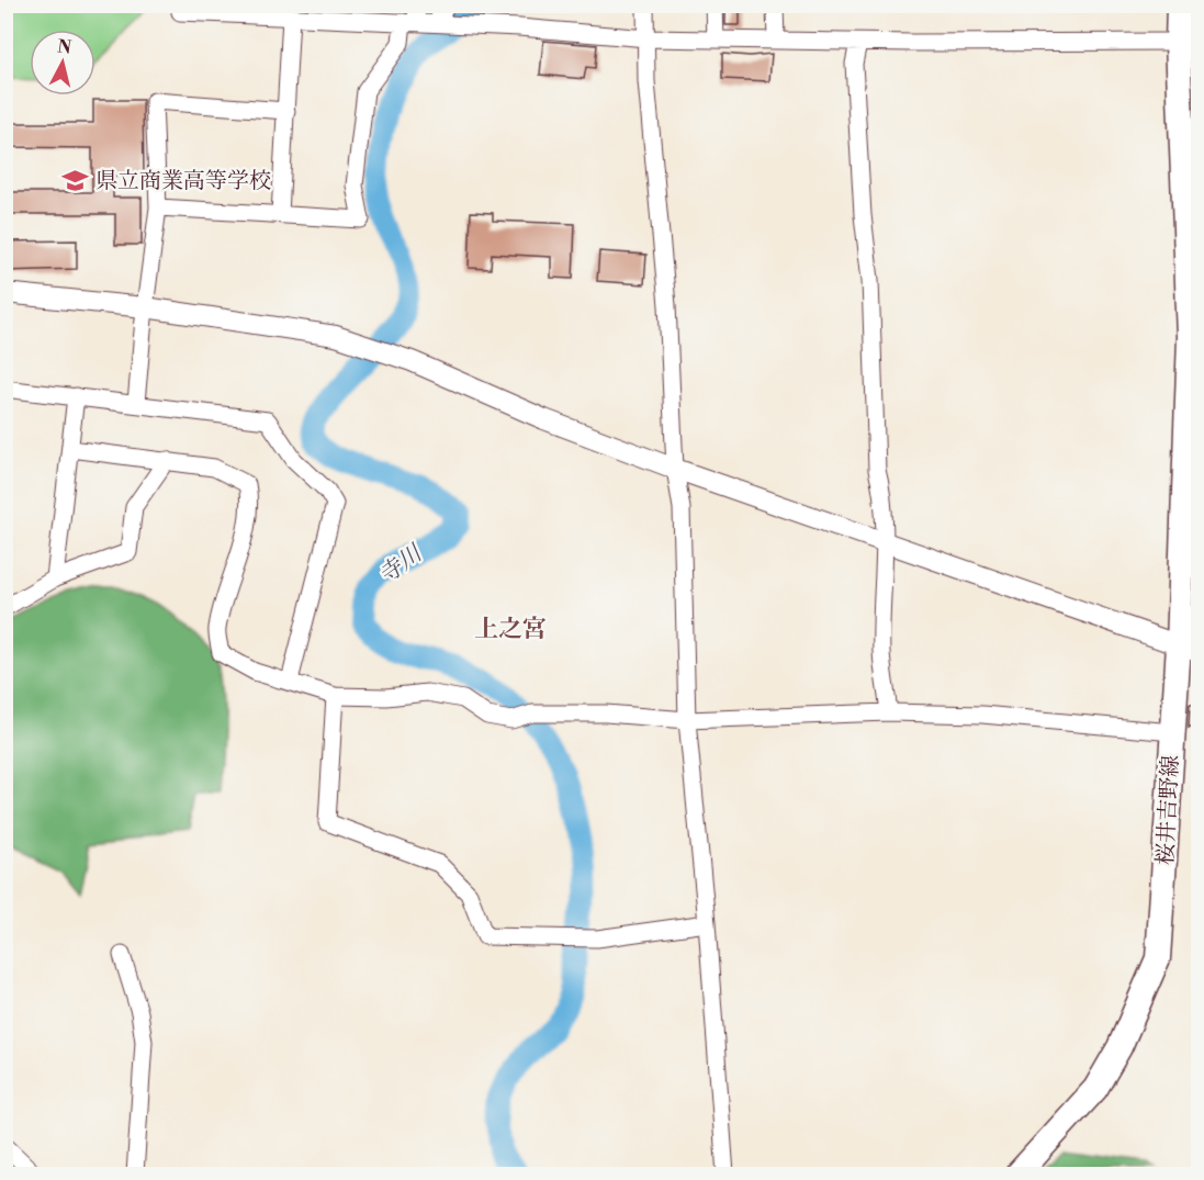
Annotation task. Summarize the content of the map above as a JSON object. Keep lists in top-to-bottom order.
{
  "streets": {
    "main road": ["桜井吉野線"]
  },
  "districts": ["上之宮"],
  "water": ["寺川"],
  "places": {
    "school or university": ["県立商業高等学校"]
  },
  "north": "top"
}
